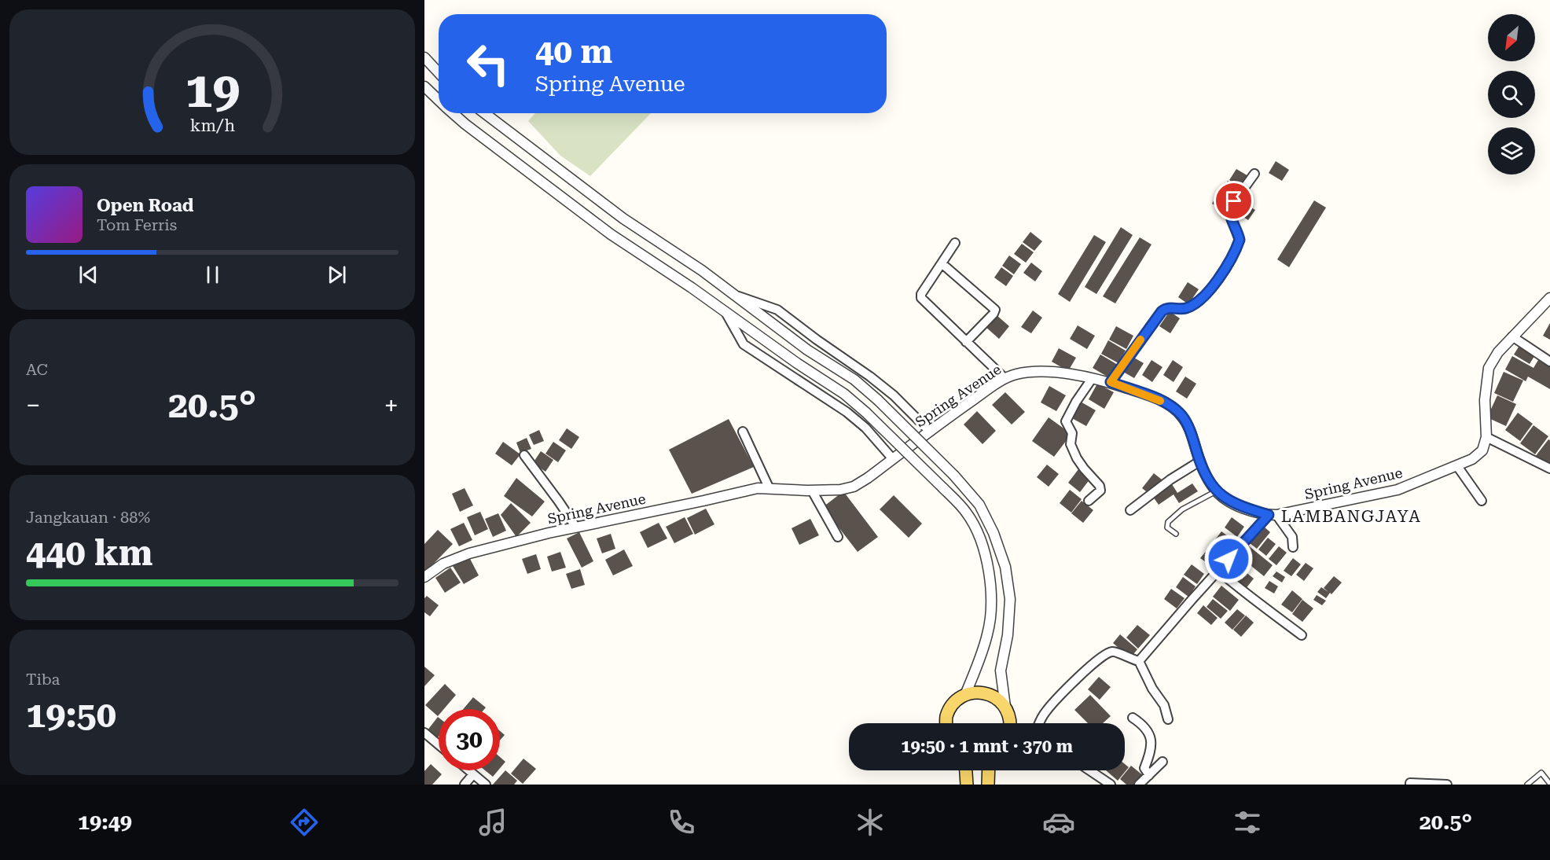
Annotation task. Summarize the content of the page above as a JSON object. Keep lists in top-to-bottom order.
{
  "streets": {
    "street": ["Spring Avenue"]
  },
  "districts": ["LAMBANGJAYA"],
  "north": "bottom left",
  "page": {
    "turn": ["40 m", "Spring Avenue"],
    "song": ["Open Road", "Tom Ferris"],
    "tile": [
      "AC",
      ["Jangkauan · 88%", "440 km"],
      ["Tiba", "19:50"]
    ],
    "heat": ["−", "20.5°", "+"],
    "limit": "30",
    "trip": "19:50 · 1 mnt · 370 m",
    "tabs": ["19:49", "20.5°"],
    "gauge": ["19", "km/h"]
  }
}
